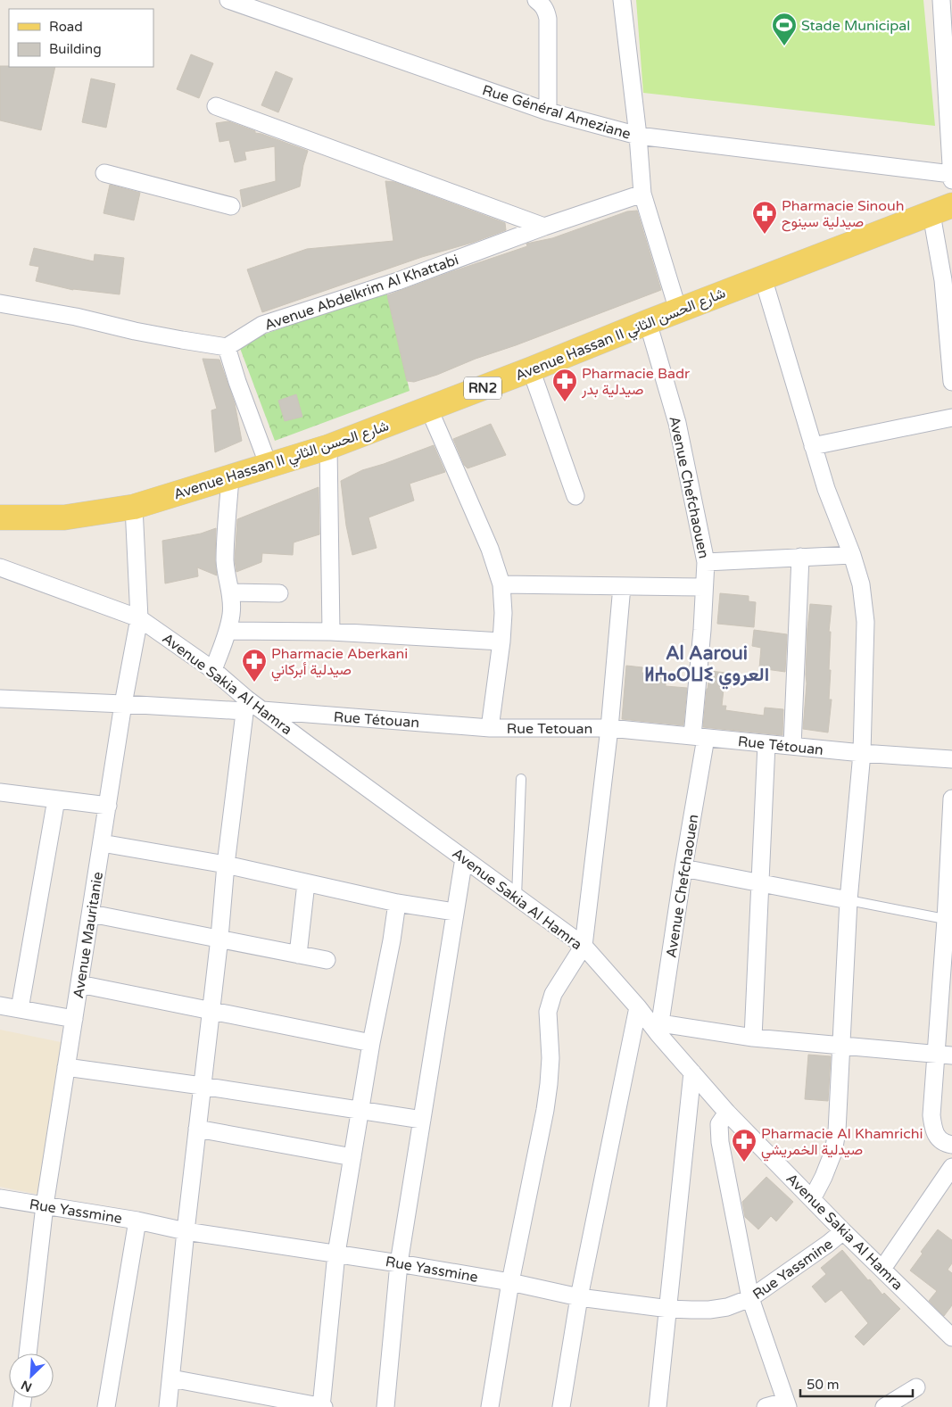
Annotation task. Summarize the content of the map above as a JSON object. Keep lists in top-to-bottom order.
{
  "streets": {
    "main road": ["Avenue Hassan II شارع الحسن الثاني", "RN2"],
    "street": [
      "Rue Général Ameziane",
      "Avenue Abdelkrim Al Khattabi",
      "Avenue Chefchaouen",
      "Avenue Sakia Al Hamra",
      "Rue Tétouan",
      "Rue Tetouan",
      "Avenue Mauritanie",
      "Rue Yassmine"
    ]
  },
  "crossings": [
    ["Avenue Hassan II شارع الحسن الثاني", "Avenue Chefchaouen"],
    ["Avenue Hassan II شارع الحسن الثاني", "Avenue Mauritanie"],
    ["Avenue Chefchaouen", "Avenue Sakia Al Hamra"],
    ["Avenue Chefchaouen", "Rue Tétouan"],
    ["Avenue Sakia Al Hamra", "Rue Tétouan"],
    ["Avenue Sakia Al Hamra", "Avenue Mauritanie"],
    ["Avenue Sakia Al Hamra", "Rue Yassmine"],
    ["Rue Tétouan", "Rue Tetouan"],
    ["Avenue Mauritanie", "Rue Yassmine"]
  ],
  "districts": ["Al Aaroui ⵍⵄⴰⵔⵡⵉ العروي"],
  "places": {
    "sports": ["Stade Municipal"],
    "pharmacy": [
      "Pharmacie Sinouh صيدلية سينوح",
      "Pharmacie Badr صيدلية بدر",
      "Pharmacie Aberkani صيدلية أبركاني",
      "Pharmacie Al Khamrichi صيدلية الخمريشي"
    ]
  },
  "legend": ["Road", "Building"],
  "scale_bar": "50 m",
  "north": "bottom left"
}
